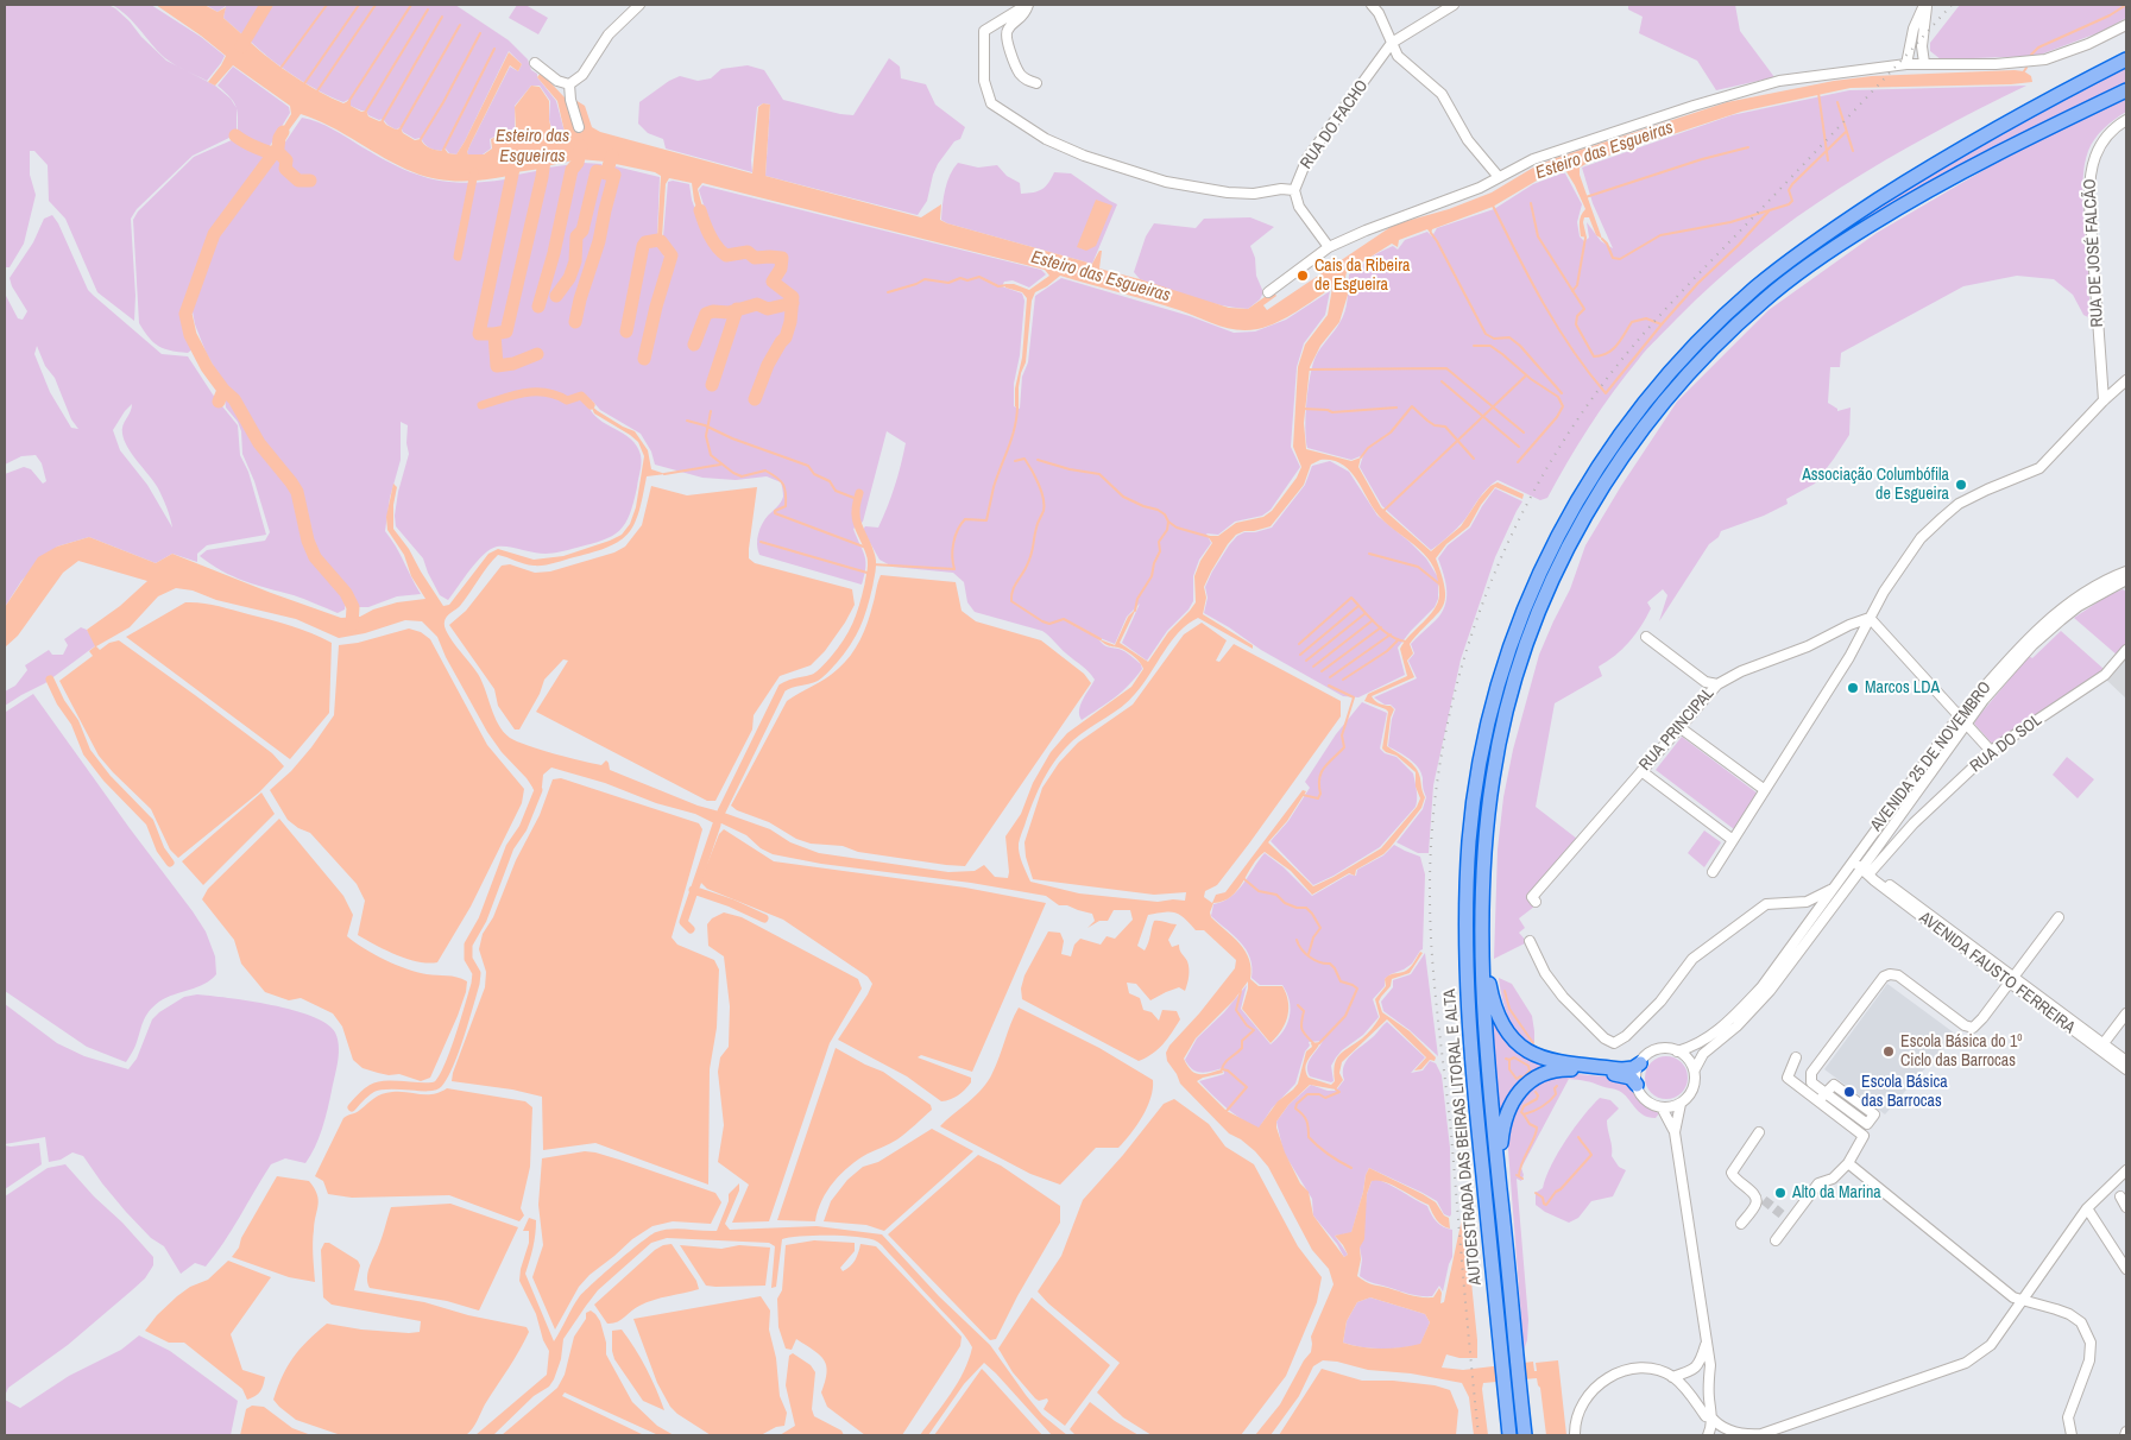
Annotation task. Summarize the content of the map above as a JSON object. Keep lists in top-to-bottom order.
{
  "streets": {
    "highway": ["AUTOESTRADA DAS BEIRAS LITORAL E ALTA"],
    "street": [
      "RUA DO FACHO",
      "RUA DE JOSÉ FALCÃO",
      "RUA PRINCIPAL",
      "RUA DO SOL",
      "AVENIDA 25 DE NOVEMBRO",
      "AVENIDA FAUSTO FERREIRA"
    ]
  },
  "crossings": [
    ["RUA DO SOL", "AVENIDA 25 DE NOVEMBRO"],
    ["RUA DO SOL", "AVENIDA FAUSTO FERREIRA"],
    ["AVENIDA 25 DE NOVEMBRO", "AVENIDA FAUSTO FERREIRA"]
  ],
  "water": ["Esteiro das Esgueiras"],
  "places": [
    "Cais da Ribeira de Esgueira",
    "Associação Columbófila de Esgueira",
    "Marcos LDA",
    "Escola Básica do 1º Ciclo das Barrocas",
    "Escola Básica das Barrocas",
    "Alto da Marina"
  ]
}
